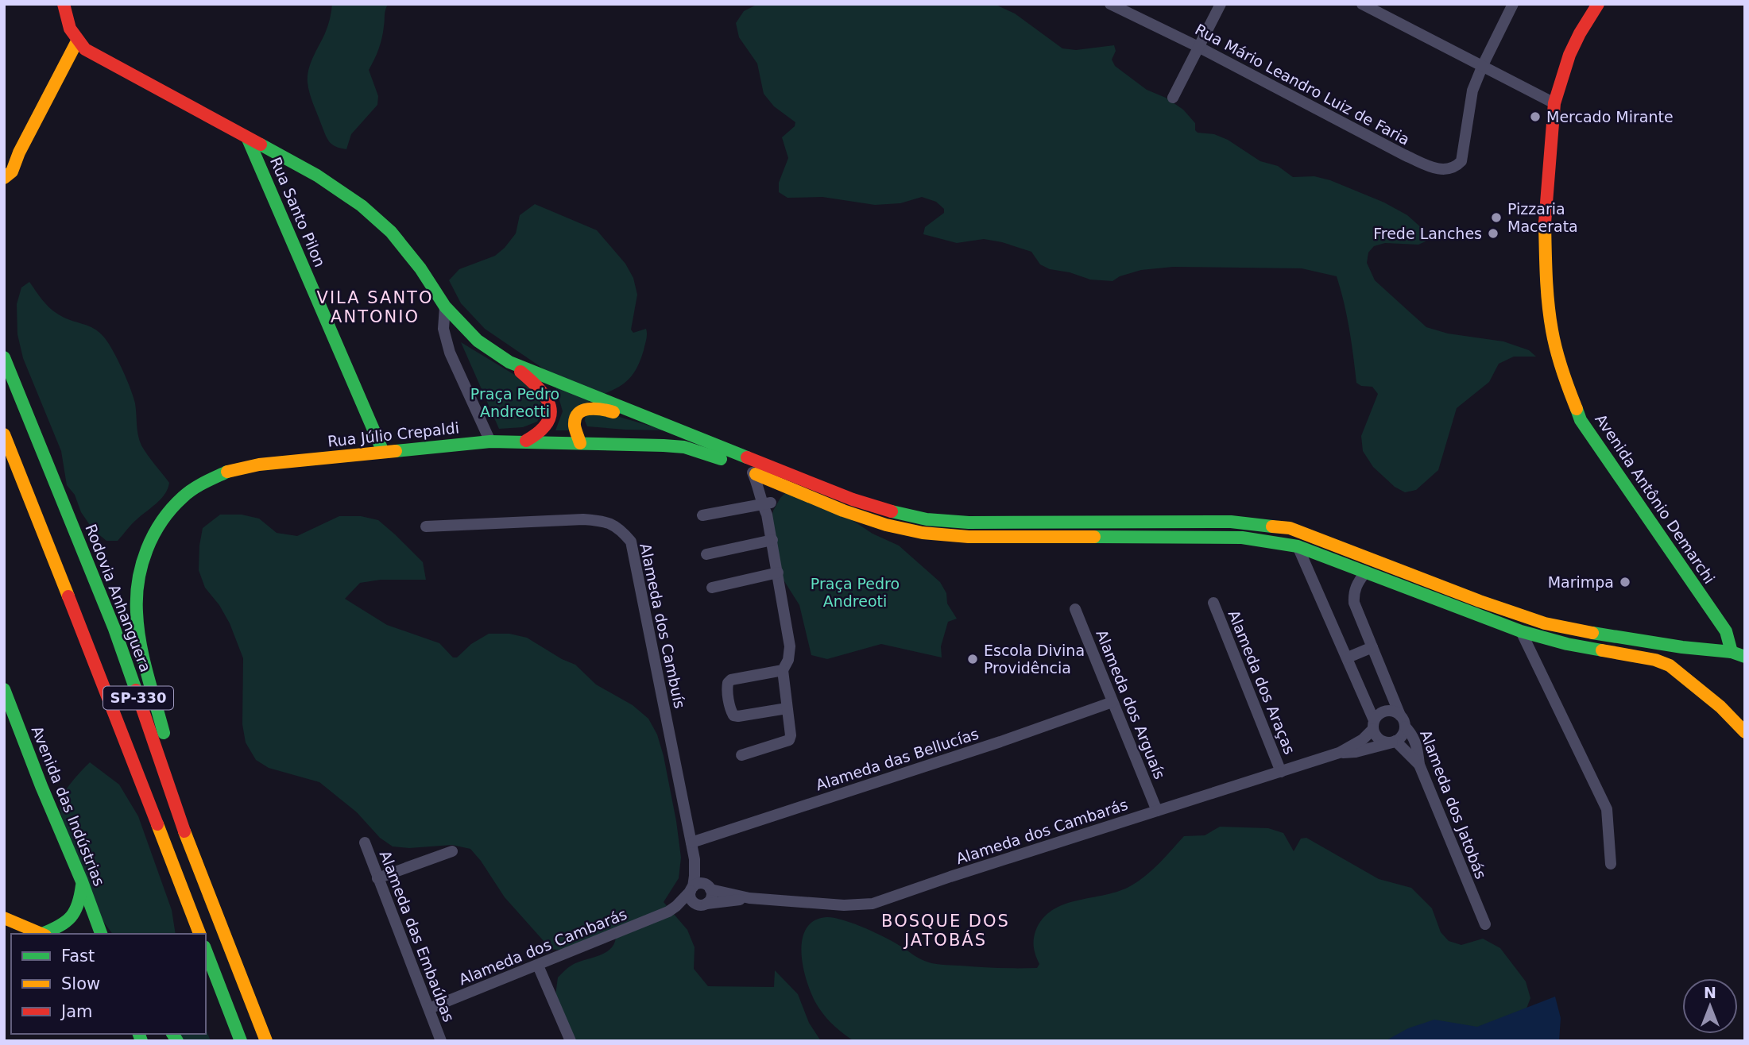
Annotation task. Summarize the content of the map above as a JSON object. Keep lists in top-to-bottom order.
{
  "streets": {
    "main road": [
      "Rua Santo Pilon",
      "Rua Júlio Crepaldi",
      "Avenida Antônio Demarchi",
      "Rodovia Anhanguera",
      "SP-330",
      "Avenida das Indústrias"
    ],
    "street": [
      "Rua Mário Leandro Luiz de Faria",
      "Alameda dos Cambuís",
      "Alameda dos Araças",
      "Alameda dos Arguaís",
      "Alameda das Bellucías",
      "Alameda dos Jatobás",
      "Alameda dos Cambarás",
      "Alameda das Embaúbas"
    ]
  },
  "crossings": [
    ["Rua Santo Pilon", "Rua Júlio Crepaldi"],
    ["Rua Júlio Crepaldi", "Rodovia Anhanguera"],
    ["Rua Júlio Crepaldi", "Alameda dos Jatobás"],
    ["Alameda dos Cambuís", "Alameda das Bellucías"],
    ["Alameda dos Cambuís", "Alameda dos Cambarás"],
    ["Alameda dos Araças", "Alameda dos Cambarás"],
    ["Alameda dos Arguaís", "Alameda das Bellucías"],
    ["Alameda dos Arguaís", "Alameda dos Cambarás"],
    ["Alameda dos Jatobás", "Alameda dos Cambarás"],
    ["Alameda dos Cambarás", "Alameda das Embaúbas"]
  ],
  "districts": ["VILA SANTO ANTONIO", "BOSQUE DOS JATOBÁS"],
  "parks": ["Praça Pedro Andreotti", "Praça Pedro Andreoti"],
  "places": [
    "Mercado Mirante",
    "Pizzaria Macerata",
    "Frede Lanches",
    "Marimpa",
    "Escola Divina Providência"
  ],
  "legend": ["Fast", "Slow", "Jam"],
  "north": "top"
}
